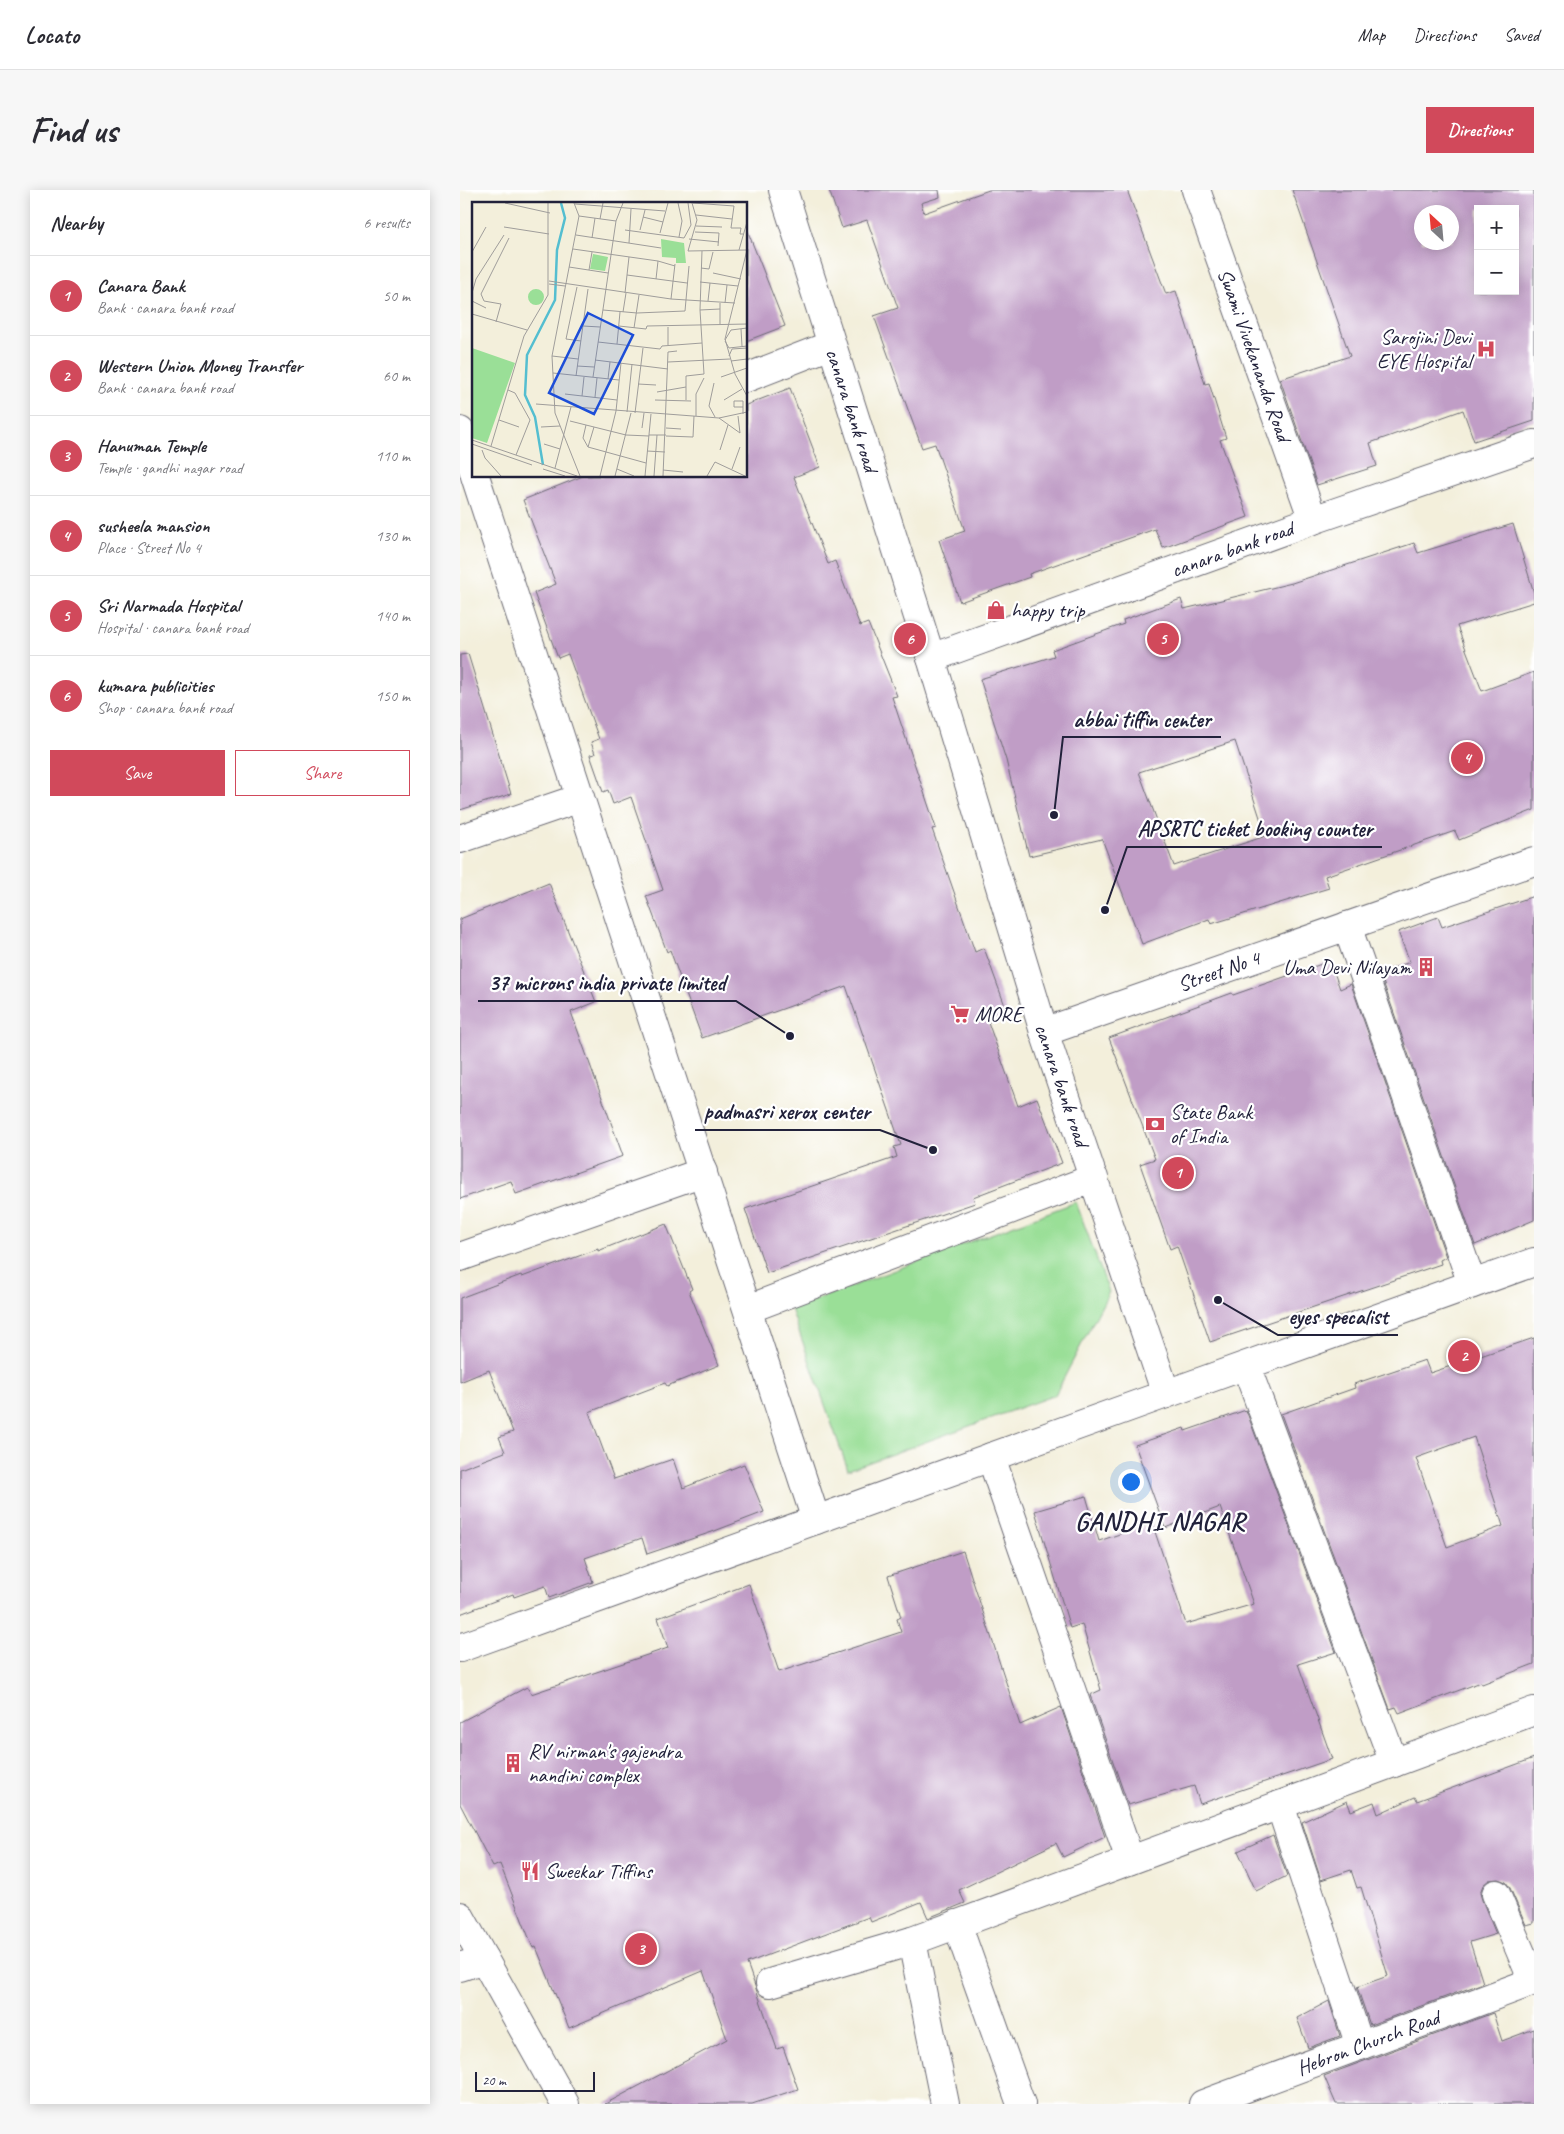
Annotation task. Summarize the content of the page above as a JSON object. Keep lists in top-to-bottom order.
{
  "streets": {
    "street": [
      "Swami Vivekananda Road",
      "canara bank road",
      "Street No 4",
      "Hebron Church Road"
    ]
  },
  "crossings": [
    ["Swami Vivekananda Road", "canara bank road"],
    ["canara bank road", "Street No 4"]
  ],
  "districts": ["GANDHI NAGAR"],
  "places": {
    "hospital": ["Sarojini Devi EYE Hospital"],
    "shop": ["happy trip"],
    "other": [
      "abbai tiffin center",
      "APSRTC ticket booking counter",
      "37 microns india private limited",
      "padmasri xerox center",
      "eyes specalist"
    ],
    "building": ["Uma Devi Nilayam", "RV nirman's gajendra nandini complex"],
    "supermarket": ["MORE"],
    "bank": ["State Bank of India"],
    "restaurant": ["Sweekar Tiffins"]
  },
  "scale_bar": "20 m",
  "north": "top left",
  "page": {
    "header": "Locato",
    "nav": ["Map", "Directions", "Saved"],
    "buttons": [
      "Directions",
      ["Save", "Share"]
    ],
    "title": "Find us",
    "heading": ["Nearby", "6 results"],
    "map_buttons": ["+", "−"],
    "list": [
      {
        "mark": "1",
        "name": "Canara Bank",
        "note": "Bank · canara bank road",
        "value": "50 m"
      },
      {
        "mark": "2",
        "name": "Western Union Money Transfer",
        "note": "Bank · canara bank road",
        "value": "60 m"
      },
      {
        "mark": "3",
        "name": "Hanuman Temple",
        "note": "Temple · gandhi nagar road",
        "value": "110 m"
      },
      {
        "mark": "4",
        "name": "susheela mansion",
        "note": "Place · Street No 4",
        "value": "130 m"
      },
      {
        "mark": "5",
        "name": "Sri Narmada Hospital",
        "note": "Hospital · canara bank road",
        "value": "140 m"
      },
      {
        "mark": "6",
        "name": "kumara publicities",
        "note": "Shop · canara bank road",
        "value": "150 m"
      }
    ],
    "pins": [
      "5",
      "6",
      "4",
      "1",
      "2",
      "3"
    ],
    "scale": "20 m"
  }
}
